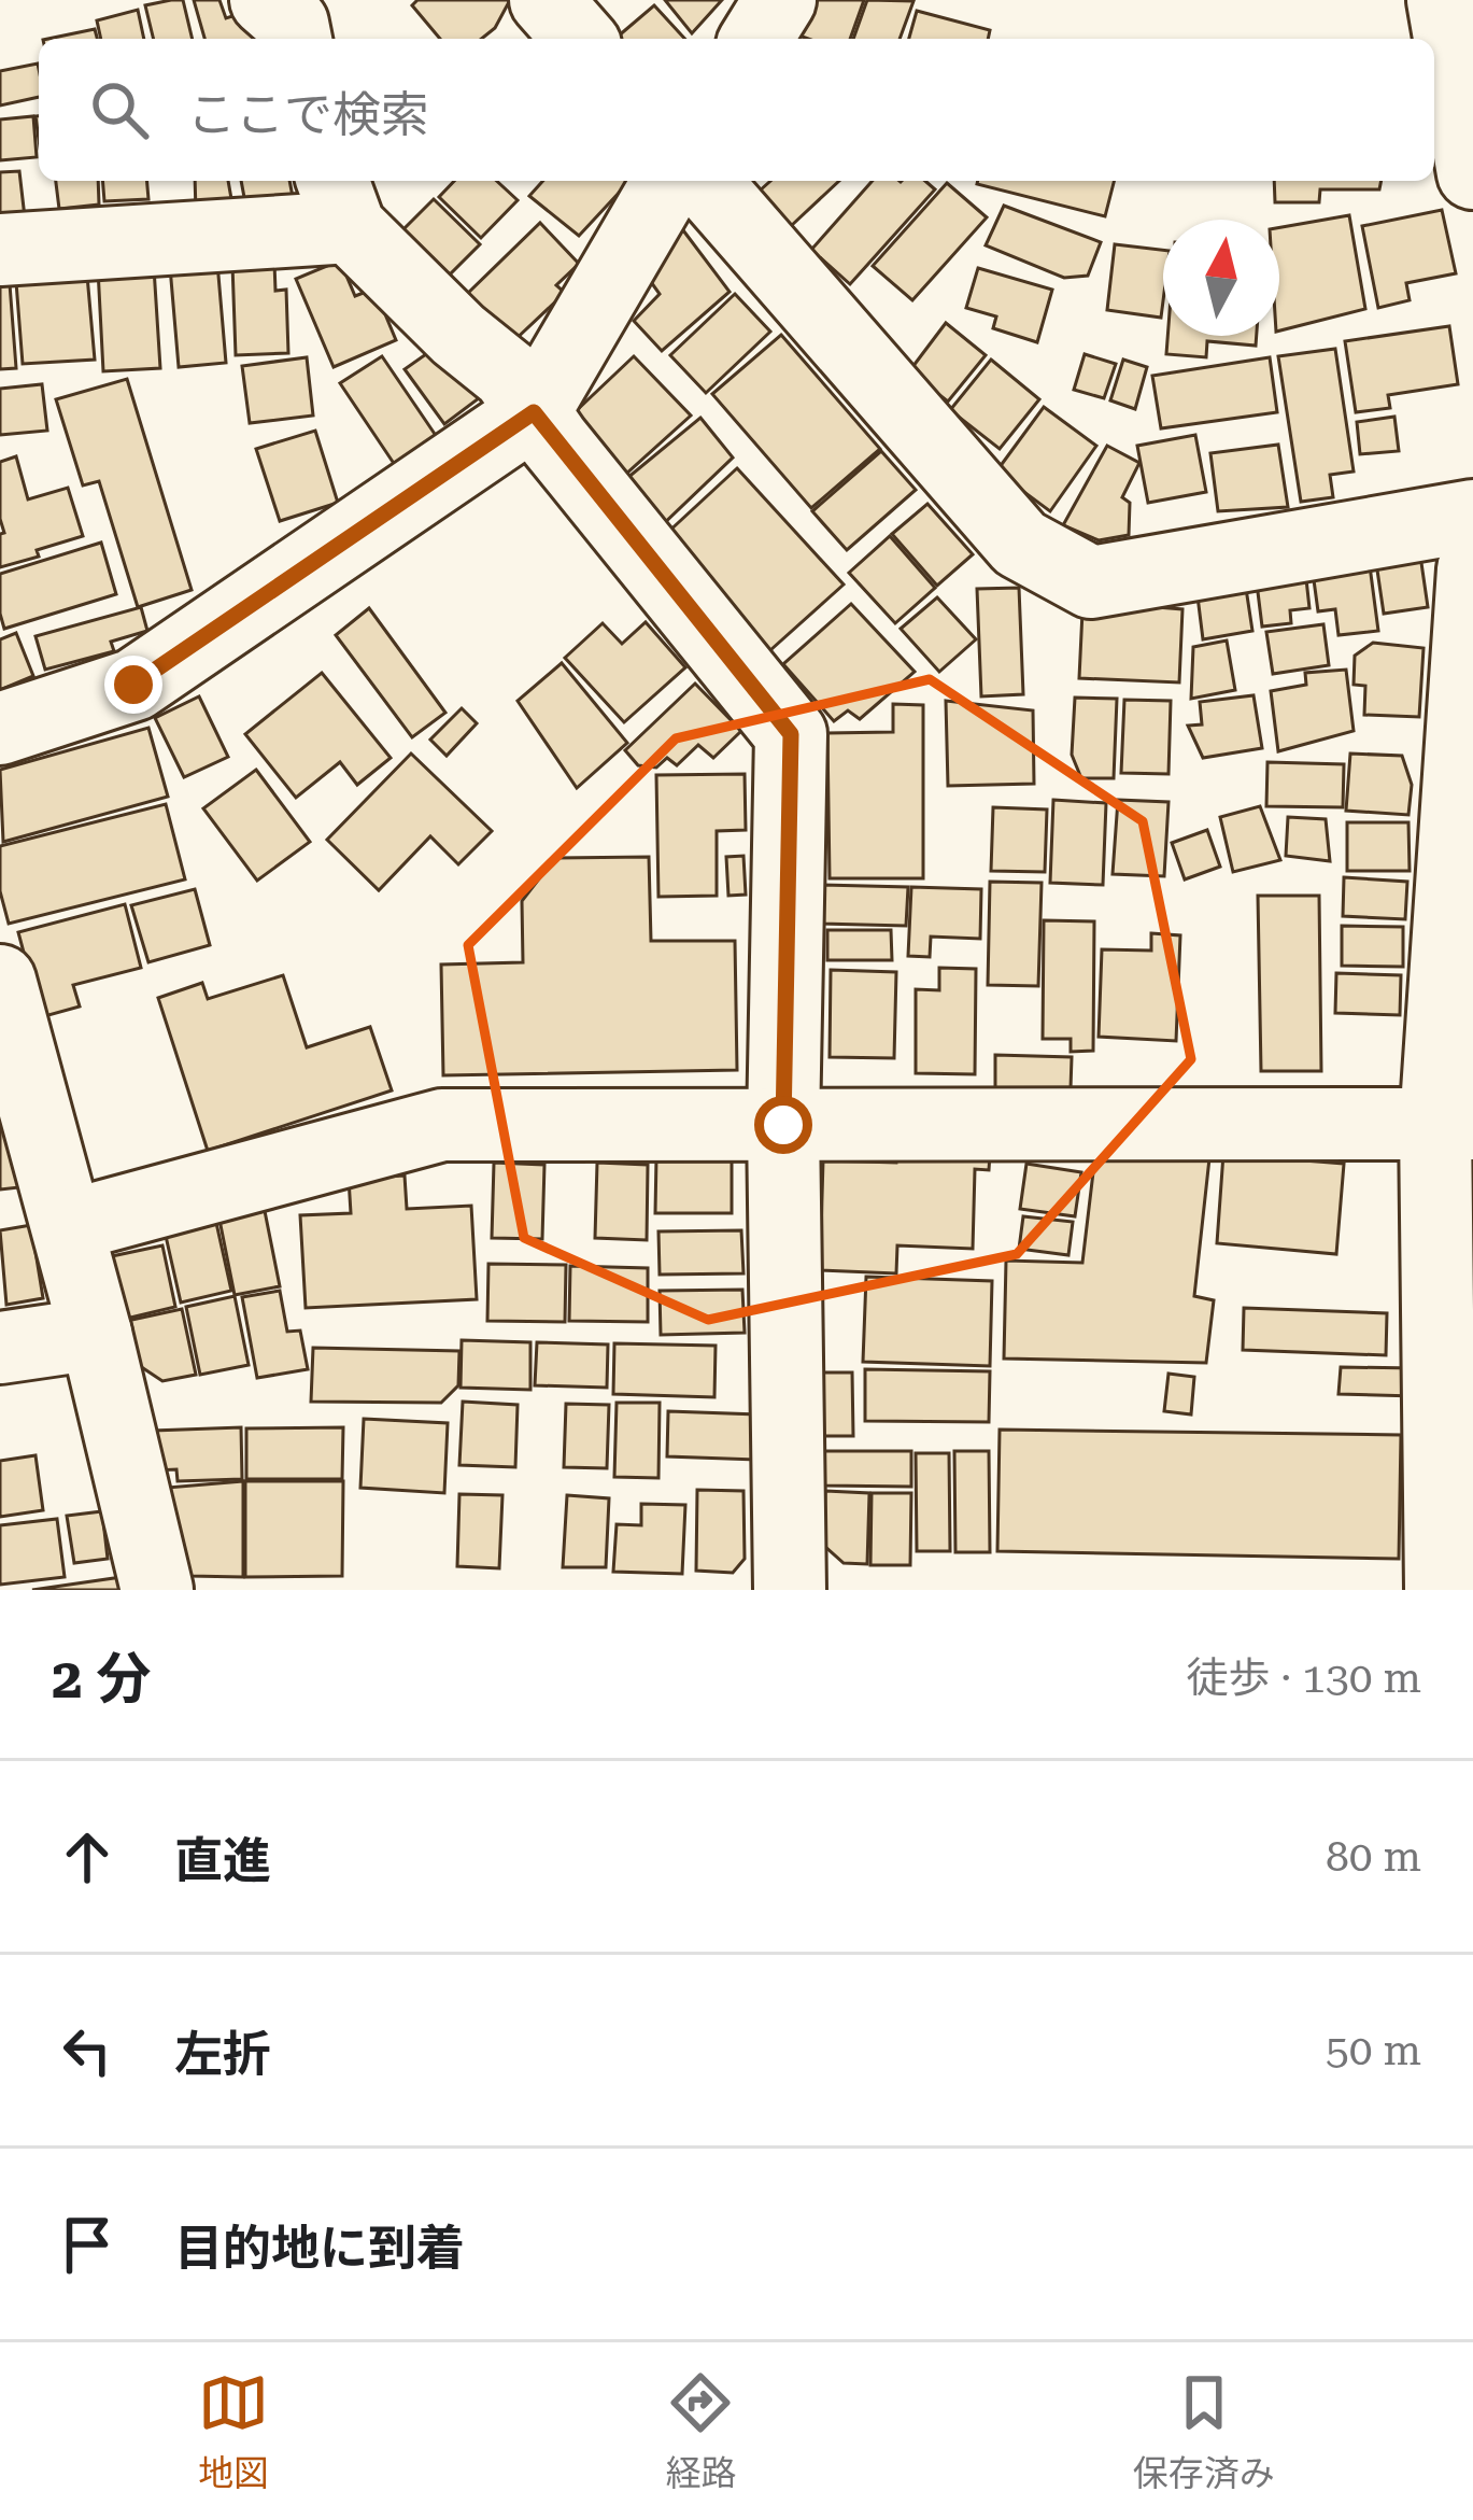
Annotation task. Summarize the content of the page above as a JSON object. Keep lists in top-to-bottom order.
{
  "north": "top",
  "page": {
    "search": "ここで検索",
    "heading": ["2 分", "徒歩 · 130 m"],
    "list": [
      ["直進", "80 m"],
      ["左折", "50 m"],
      "目的地に到着"
    ],
    "nav": ["地図", "経路", "保存済み"]
  }
}
